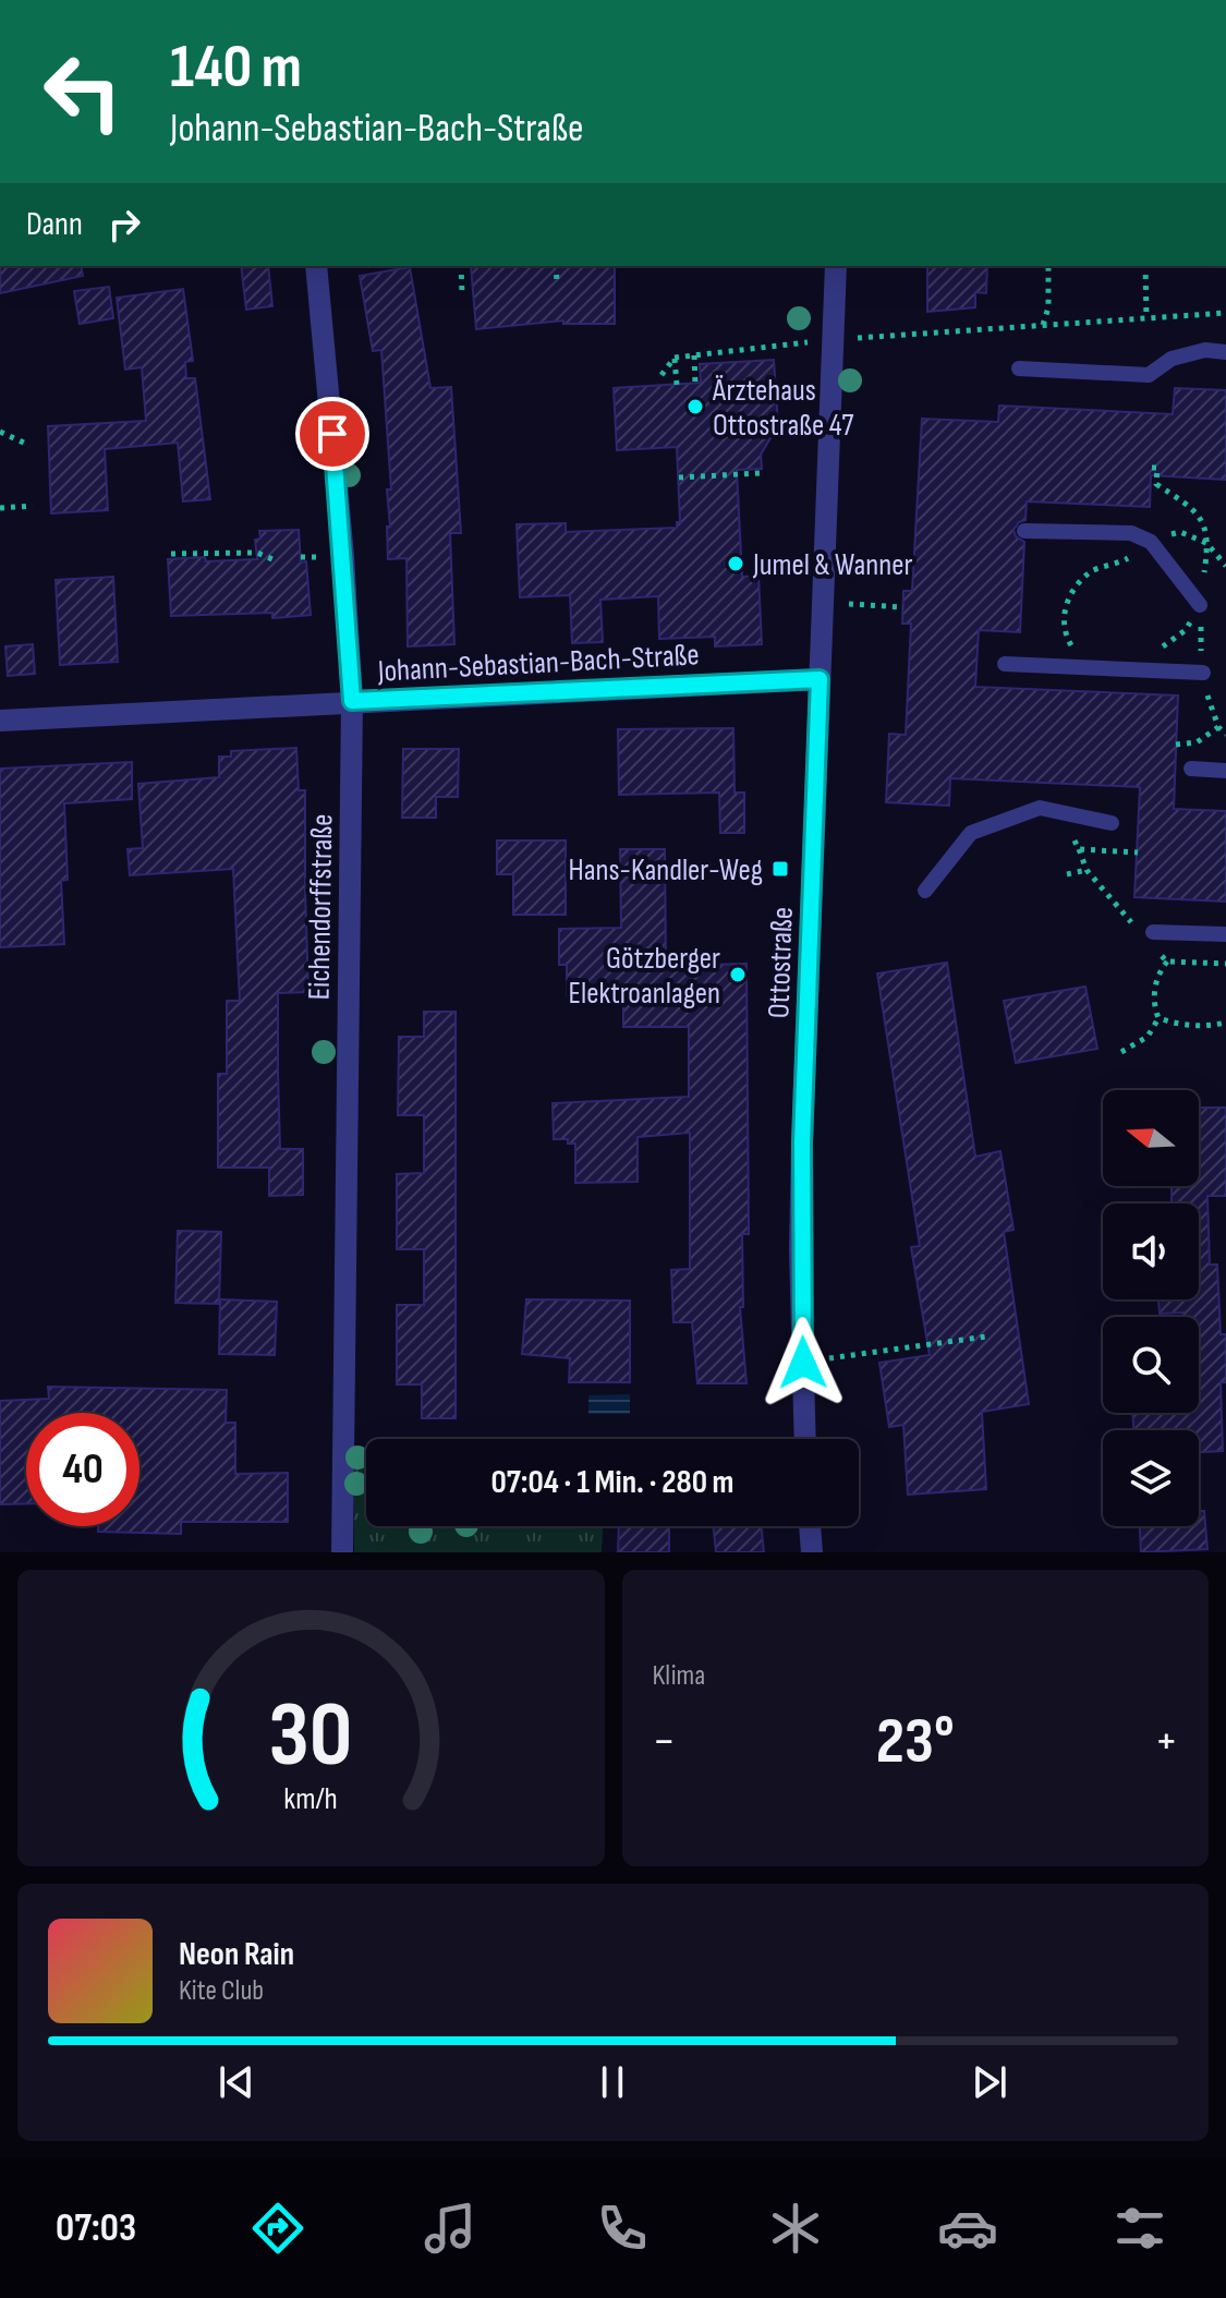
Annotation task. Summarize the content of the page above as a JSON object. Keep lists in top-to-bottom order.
{
  "streets": {
    "street": ["Johann-Sebastian-Bach-Straße", "Eichendorffstraße", "Ottostraße"]
  },
  "crossings": [
    ["Johann-Sebastian-Bach-Straße", "Eichendorffstraße"],
    ["Johann-Sebastian-Bach-Straße", "Ottostraße"]
  ],
  "places": {
    "other": ["Ärztehaus Ottostraße 47", "Jumel & Wanner", "Götzberger Elektroanlagen"],
    "transit": ["Hans-Kandler-Weg"]
  },
  "north": "left",
  "page": {
    "turn": ["140 m", "Johann-Sebastian-Bach-Straße"],
    "then": "Dann",
    "limit": "40",
    "trip": "07:04 · 1 Min. · 280 m",
    "tile": "Klima",
    "heat": ["−", "23°", "+"],
    "song": ["Neon Rain", "Kite Club"],
    "tabs": "07:03",
    "gauge": ["30", "km/h"]
  }
}
